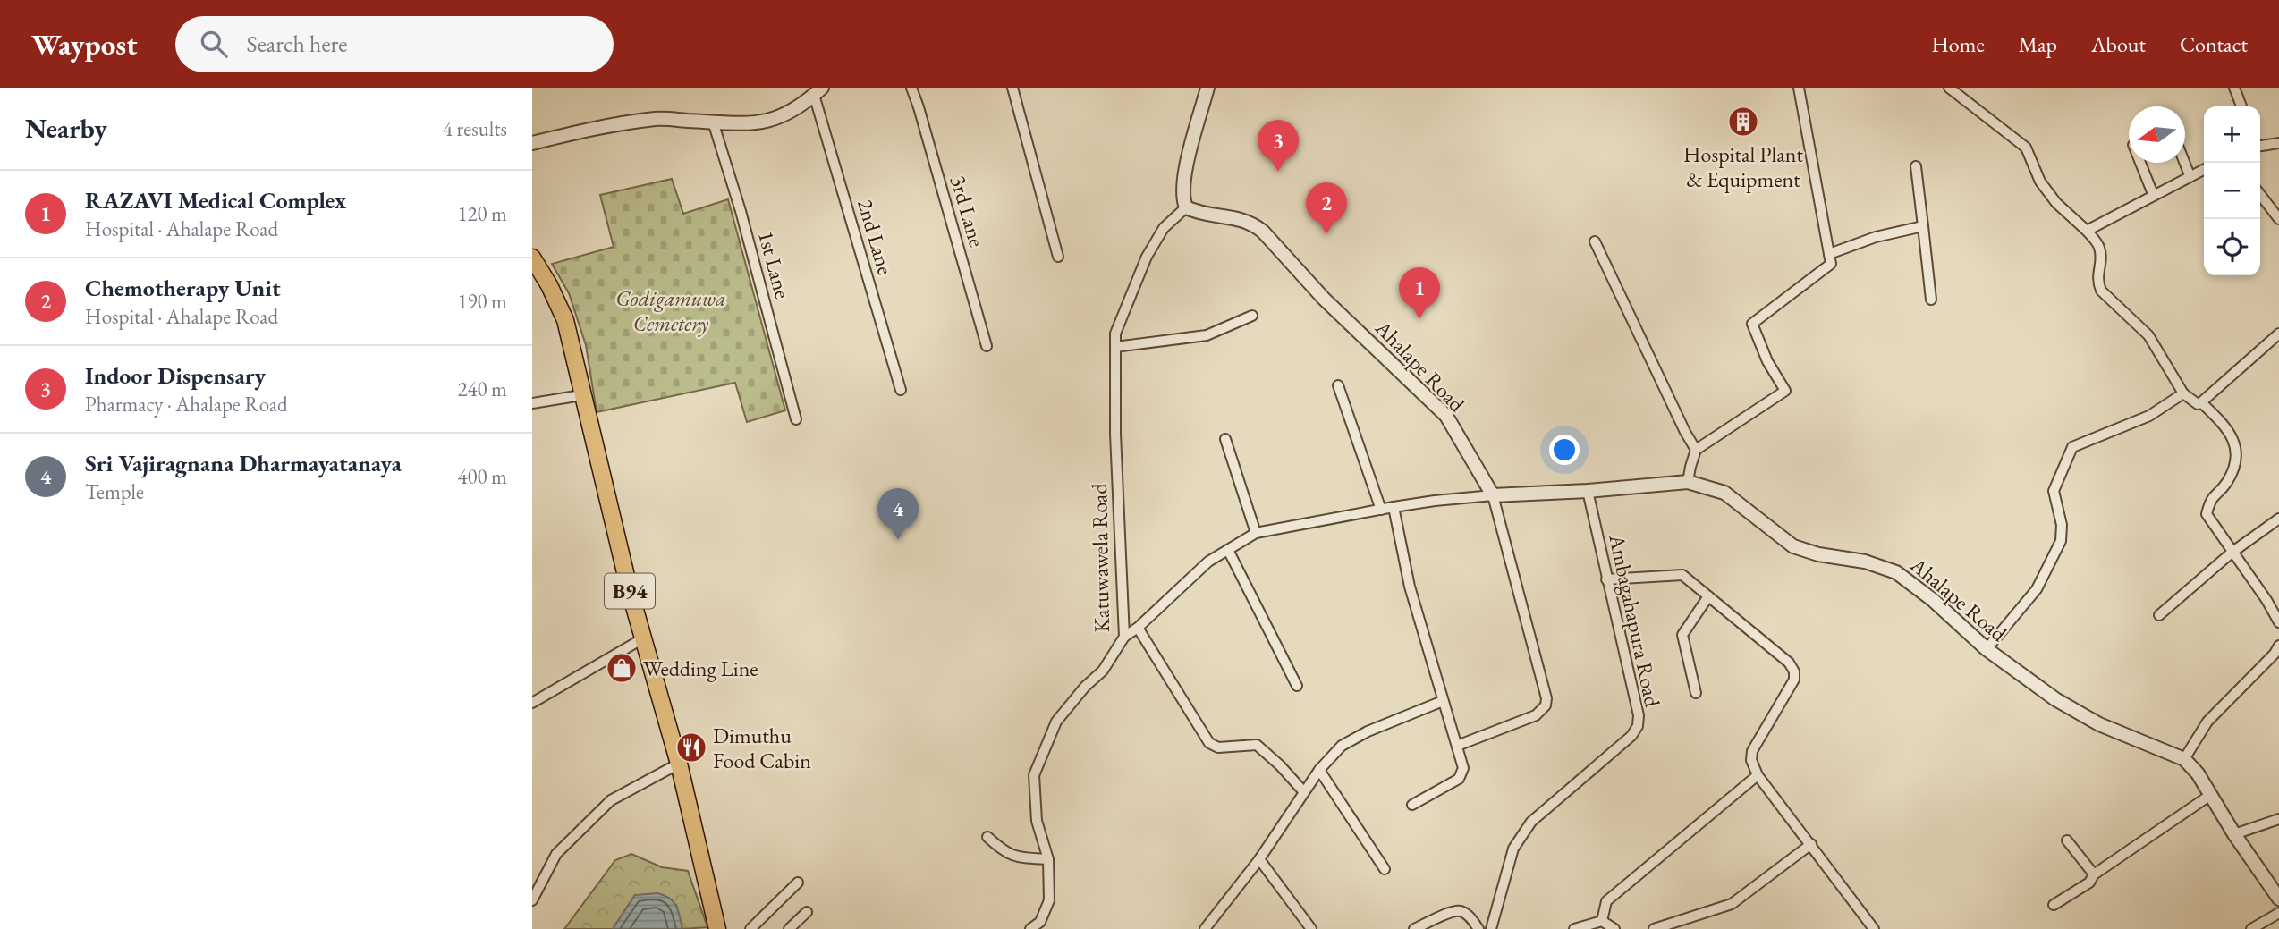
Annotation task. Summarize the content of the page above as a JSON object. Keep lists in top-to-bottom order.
{
  "streets": {
    "main road": ["B94"],
    "street": [
      "3rd Lane",
      "2nd Lane",
      "1st Lane",
      "Ahalape Road",
      "Katuwawela Road",
      "Ambagahapura Road"
    ]
  },
  "crossings": [
    ["Ahalape Road", "Katuwawela Road"],
    ["Ahalape Road", "Ambagahapura Road"]
  ],
  "parks": ["Godigamuwa Cemetery"],
  "places": {
    "building": ["Hospital Plant & Equipment"],
    "shop": ["Wedding Line"],
    "restaurant": ["Dimuthu Food Cabin"]
  },
  "north": "left",
  "page": {
    "header": "Waypost",
    "search": "Search here",
    "nav": [
      "Home",
      "Map",
      "About",
      "Contact"
    ],
    "heading": ["Nearby", "4 results"],
    "map_buttons": ["+", "−"],
    "pins": [
      "3",
      "2",
      "1",
      "4"
    ],
    "list": [
      {
        "mark": "1",
        "name": "RAZAVI Medical Complex",
        "note": "Hospital · Ahalape Road",
        "value": "120 m"
      },
      {
        "mark": "2",
        "name": "Chemotherapy Unit",
        "note": "Hospital · Ahalape Road",
        "value": "190 m"
      },
      {
        "mark": "3",
        "name": "Indoor Dispensary",
        "note": "Pharmacy · Ahalape Road",
        "value": "240 m"
      },
      {
        "mark": "4",
        "name": "Sri Vajiragnana Dharmayatanaya",
        "note": "Temple",
        "value": "400 m"
      }
    ]
  }
}
